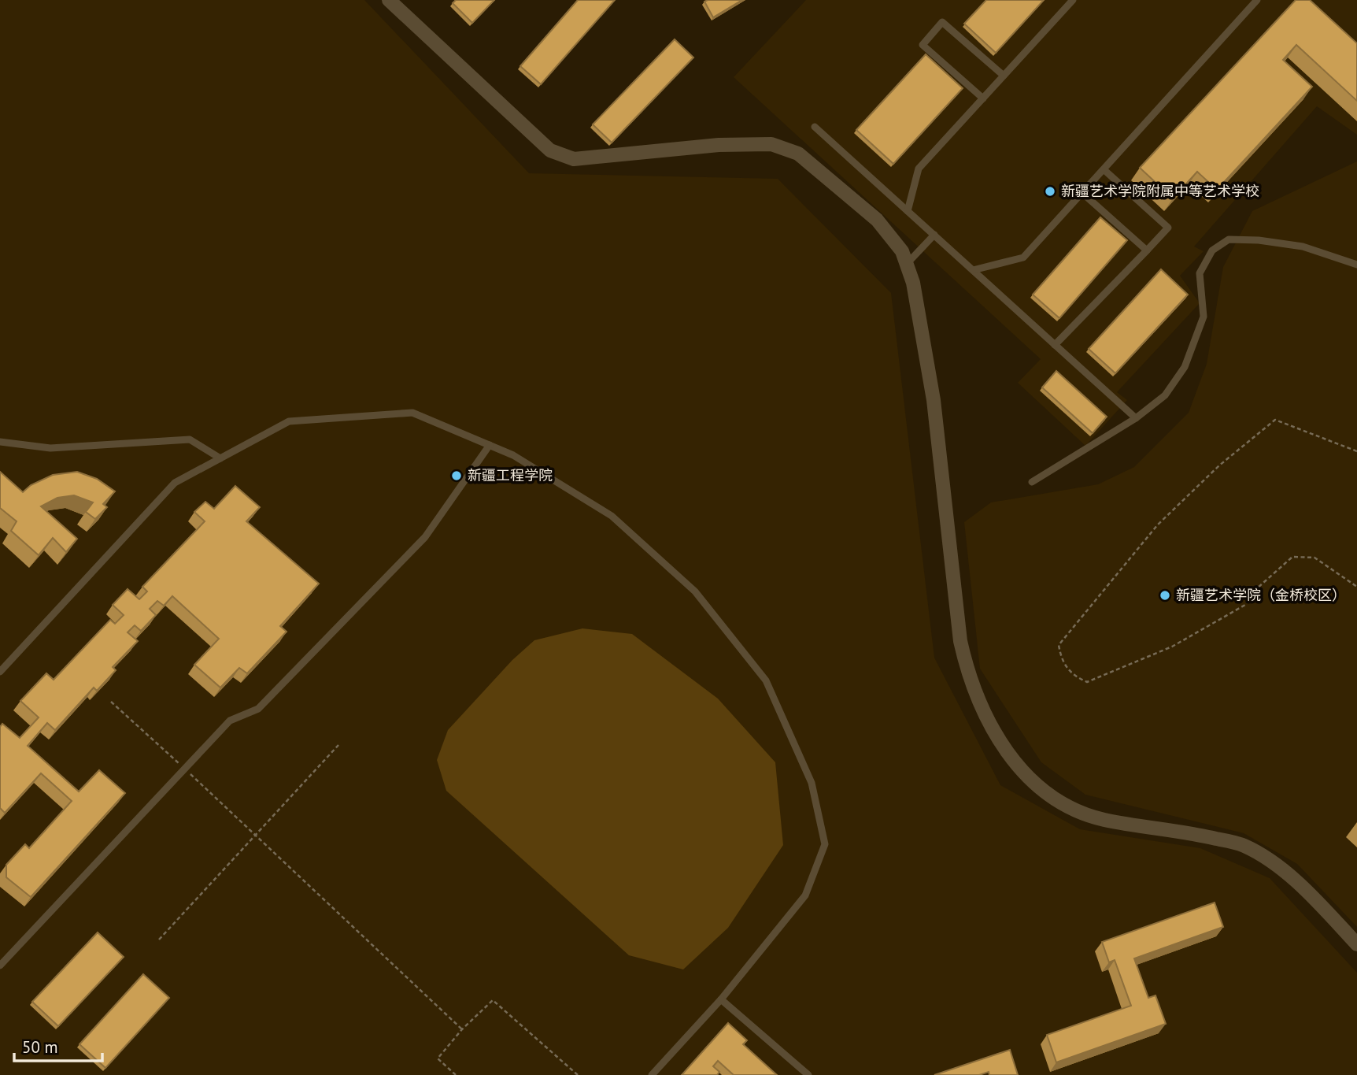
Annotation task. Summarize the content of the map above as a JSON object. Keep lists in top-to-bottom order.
{
  "places": ["新疆艺术学院附属中等艺术学校", "新疆工程学院", "新疆艺术学院（金桥校区）"],
  "scale_bar": "50 m"
}
